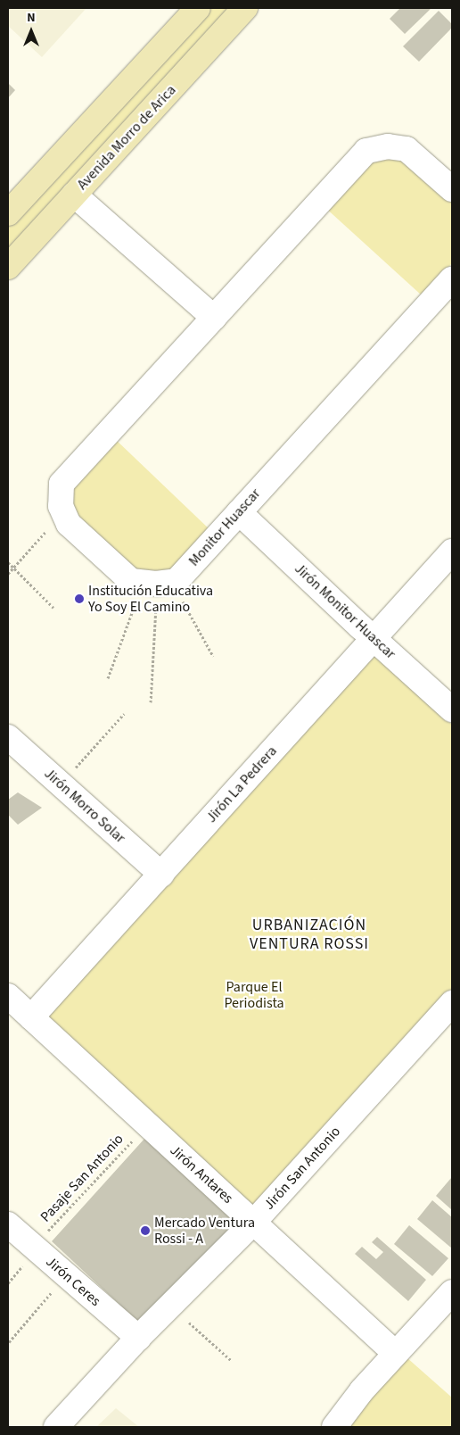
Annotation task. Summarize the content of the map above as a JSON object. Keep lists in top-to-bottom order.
{
  "streets": {
    "main road": ["Avenida Morro de Arica"],
    "street": [
      "Monitor Huascar",
      "Jirón Monitor Huascar",
      "Jirón La Pedrera",
      "Jirón Morro Solar",
      "Jirón San Antonio",
      "Jirón Antares",
      "Jirón Ceres"
    ],
    "path": ["Pasaje San Antonio"]
  },
  "crossings": [
    ["Monitor Huascar", "Jirón Monitor Huascar"],
    ["Jirón Monitor Huascar", "Jirón La Pedrera"],
    ["Jirón La Pedrera", "Jirón Morro Solar"],
    ["Jirón La Pedrera", "Jirón Antares"],
    ["Jirón San Antonio", "Jirón Antares"],
    ["Jirón San Antonio", "Jirón Ceres"],
    ["Jirón Antares", "Pasaje San Antonio"],
    ["Pasaje San Antonio", "Jirón Ceres"]
  ],
  "districts": ["URBANIZACIÓN VENTURA ROSSI"],
  "parks": ["Parque El Periodista"],
  "places": ["Institución Educativa Yo Soy El Camino", "Mercado Ventura Rossi - A"],
  "north": "top"
}
